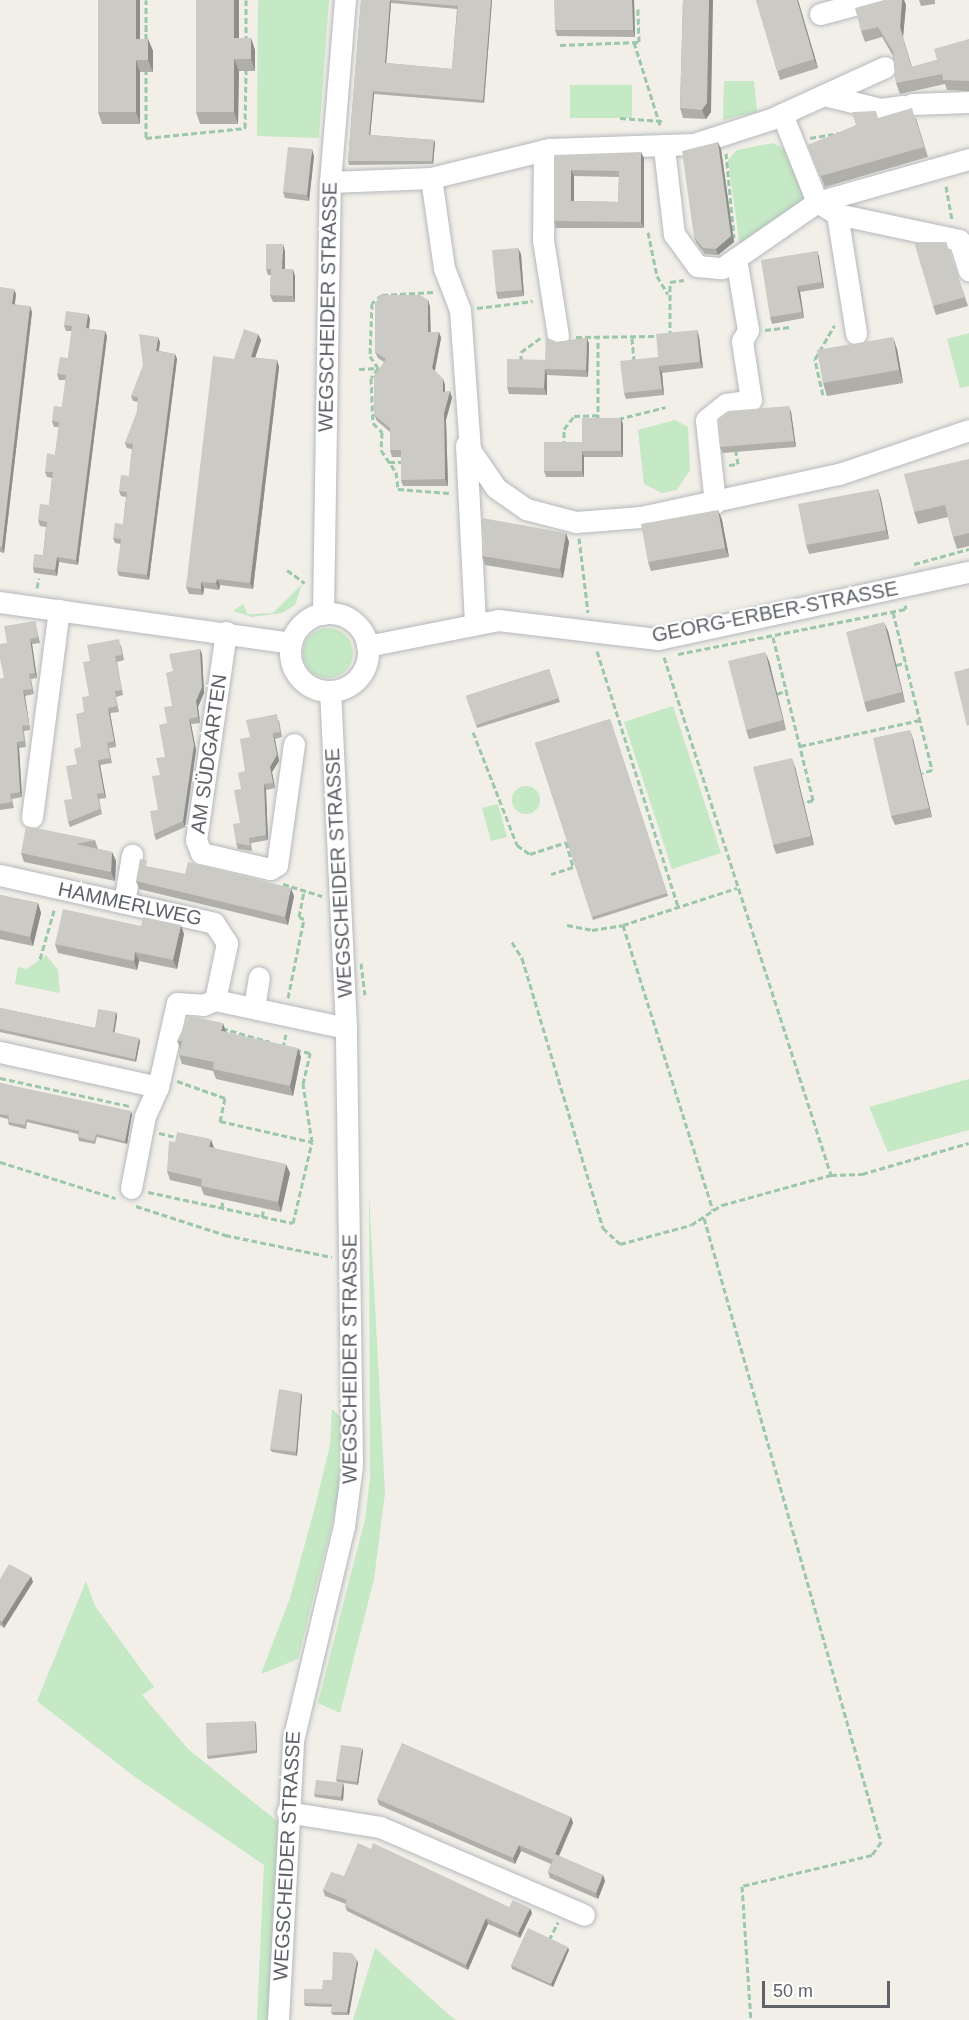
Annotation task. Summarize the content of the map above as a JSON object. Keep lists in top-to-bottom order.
{
  "streets": {
    "street": [
      "WEGSCHEIDER STRASSE",
      "GEORG-ERBER-STRASSE",
      "AM SÜDGARTEN",
      "HAMMERLWEG"
    ]
  },
  "crossings": [
    ["WEGSCHEIDER STRASSE", "GEORG-ERBER-STRASSE"]
  ],
  "scale_bar": "50 m"
}
